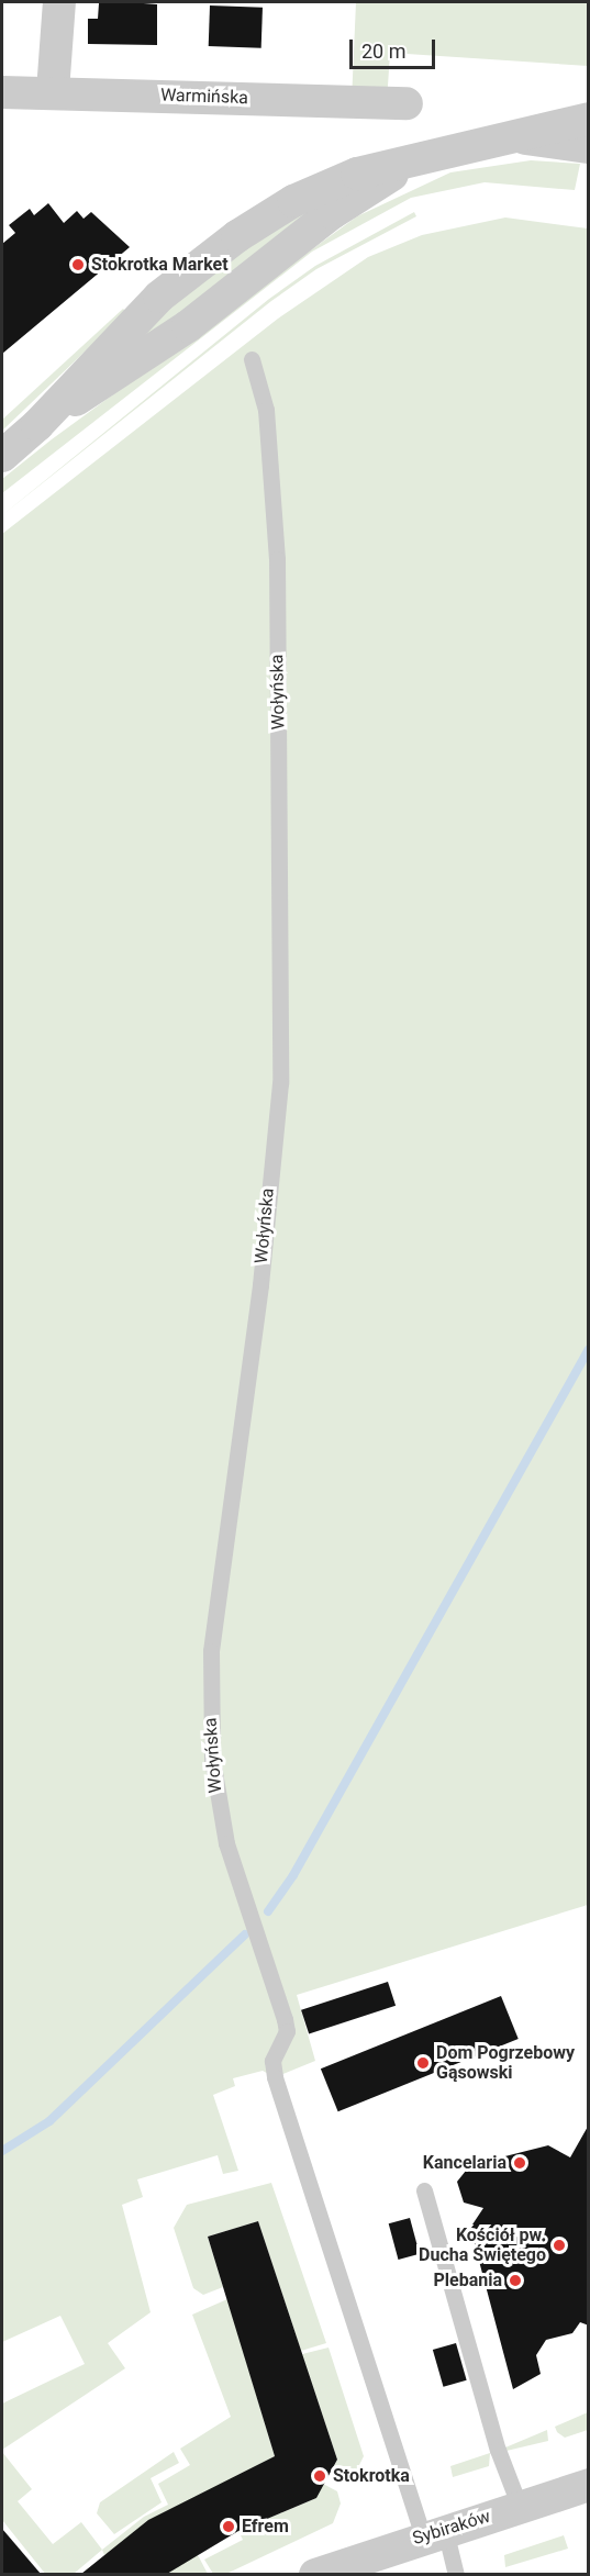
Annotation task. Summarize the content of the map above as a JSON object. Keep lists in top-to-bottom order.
{
  "streets": {
    "street": ["Warmińska", "Sybiraków"],
    "lane": ["Wołyńska"]
  },
  "crossings": [
    ["Wołyńska", "Sybiraków"]
  ],
  "places": [
    "Stokrotka Market",
    "Dom Pogrzebowy Gąsowski",
    "Kancelaria",
    "Kościół pw. Ducha Świętego",
    "Plebania",
    "Stokrotka",
    "Efrem"
  ],
  "scale_bar": "20 m"
}
